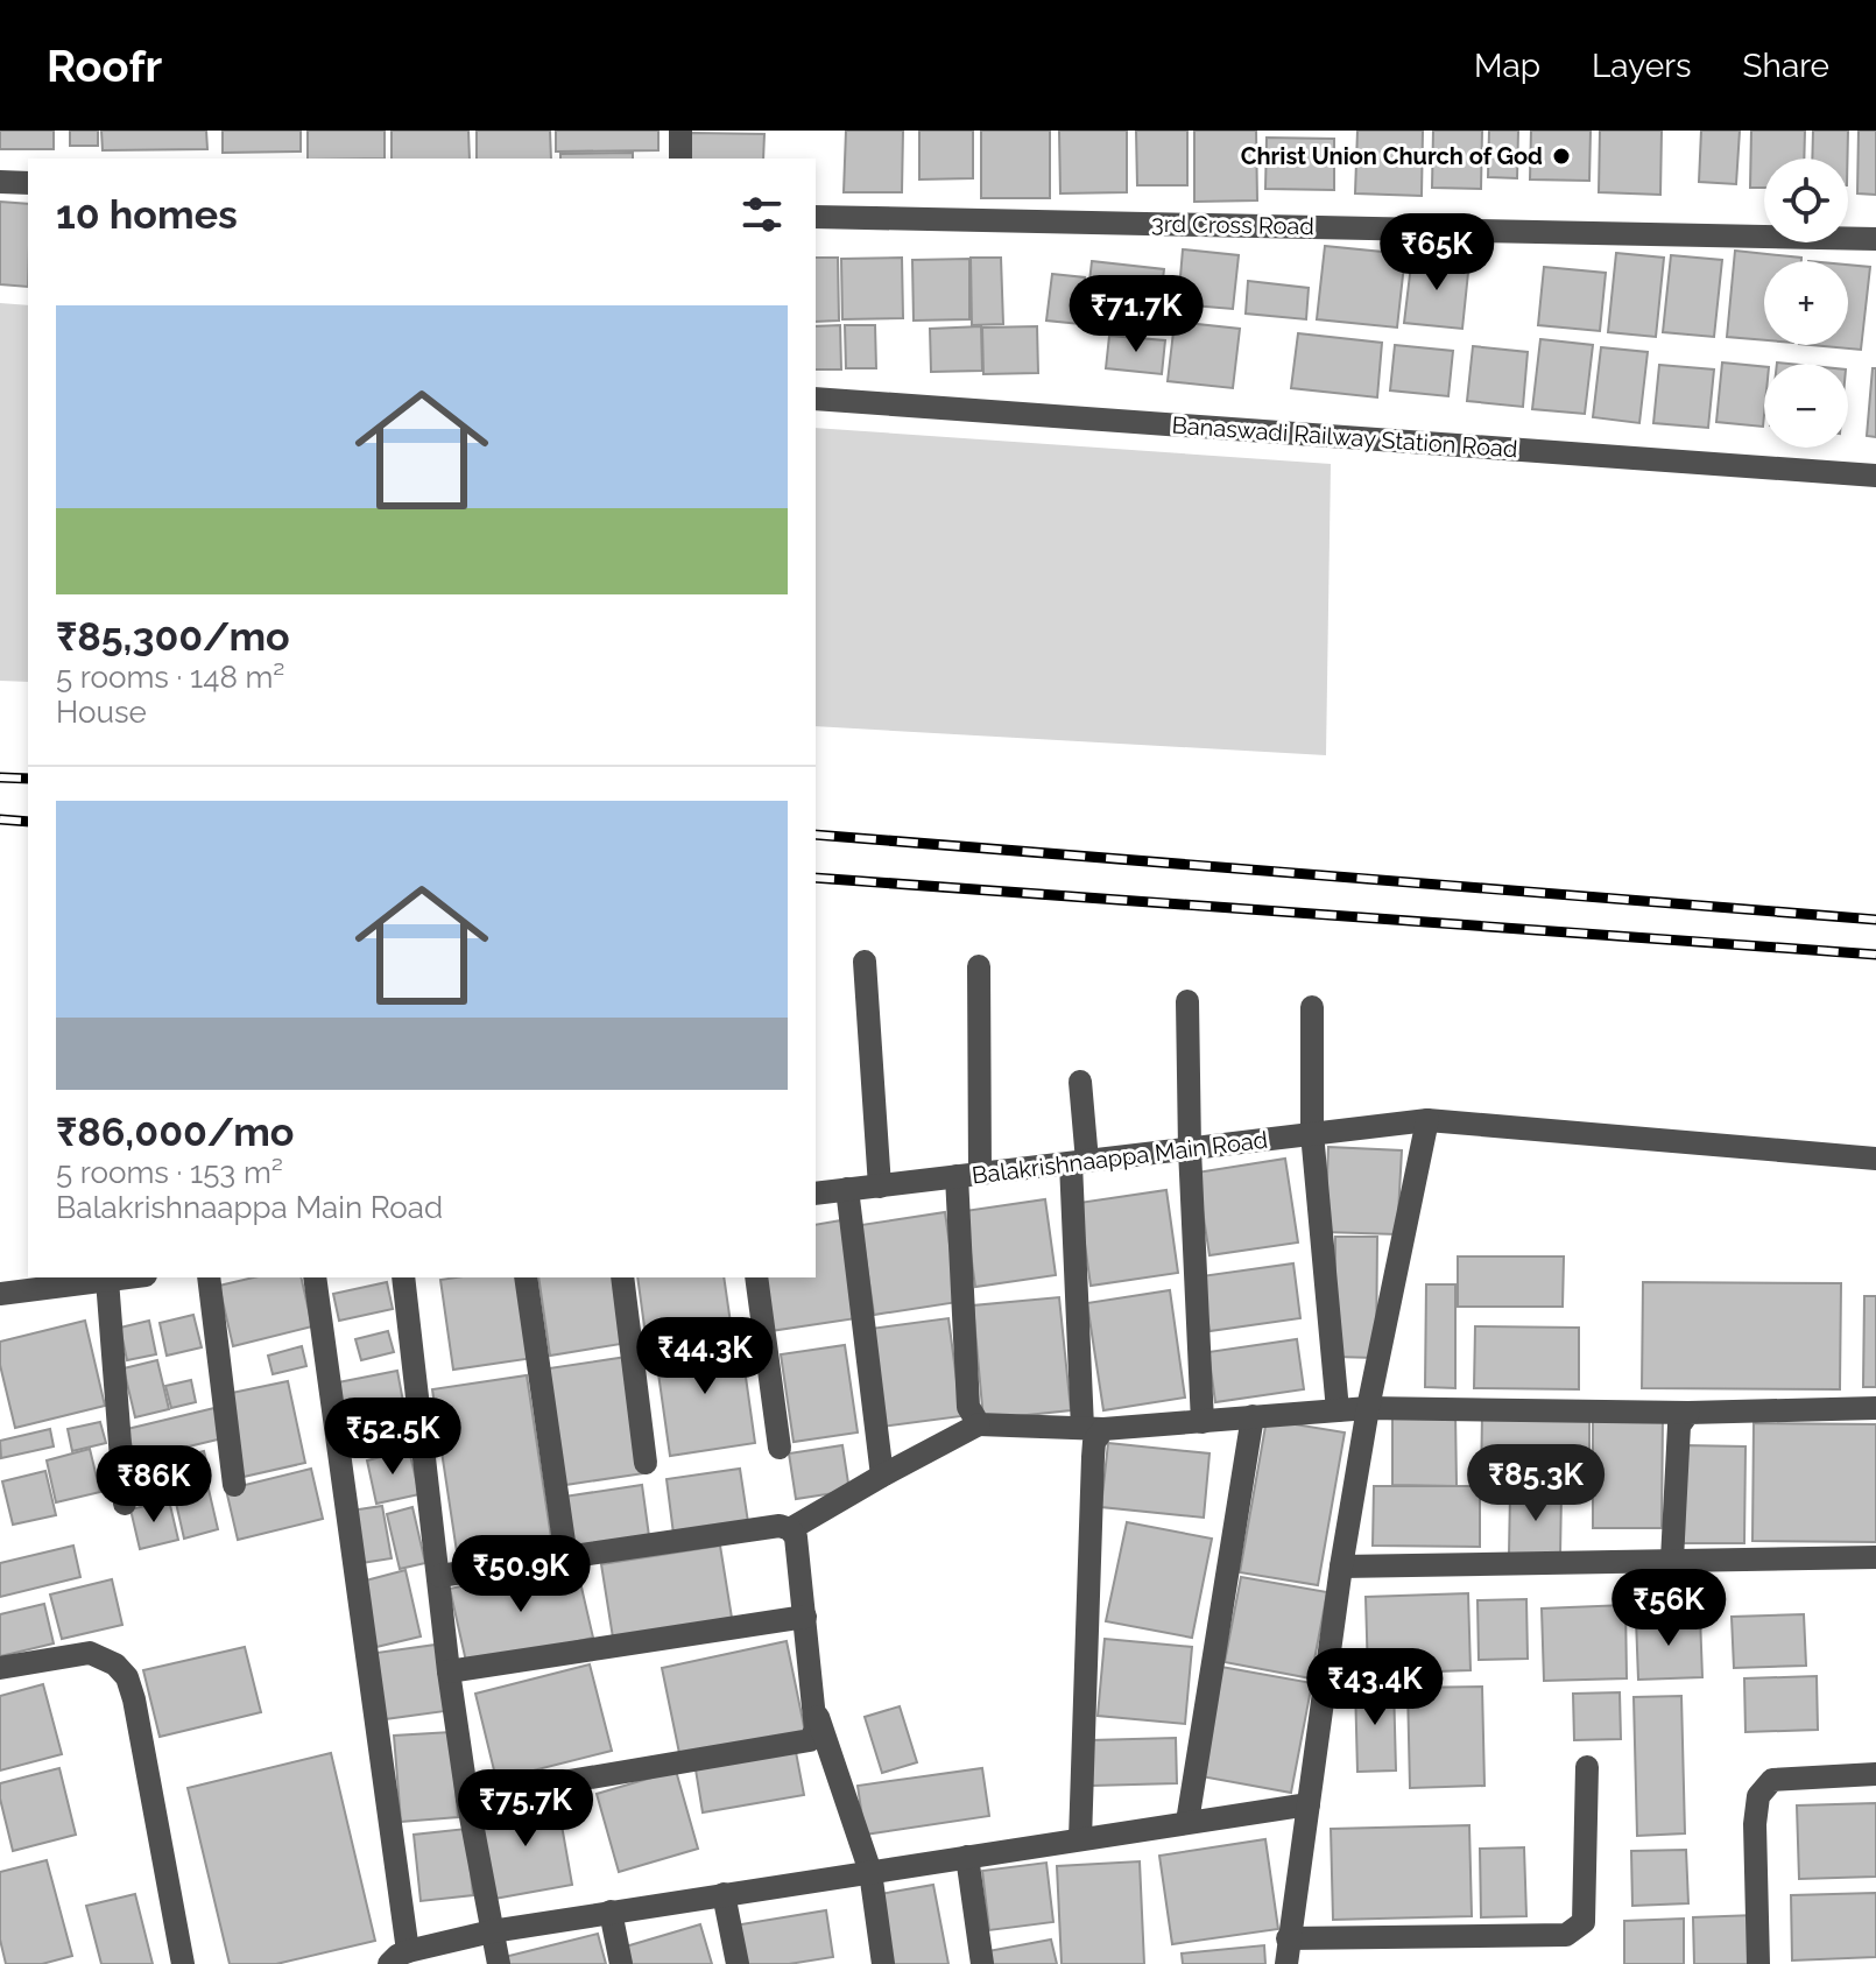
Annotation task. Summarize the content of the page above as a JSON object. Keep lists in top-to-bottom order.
{
  "streets": {
    "street": ["3rd Cross Road", "Banaswadi Railway Station Road", "Balakrishnaappa Main Road"]
  },
  "places": ["Christ Union Church of God"],
  "page": {
    "header": "Roofr",
    "nav": ["Map", "Layers", "Share"],
    "map_buttons": ["+", "−"],
    "heading": "10 homes",
    "price": [
      "₹65K",
      "₹71.7K",
      "₹44.3K",
      "₹52.5K",
      "₹85.3K",
      "₹86K",
      "₹50.9K",
      "₹56K",
      "₹43.4K",
      "₹75.7K"
    ],
    "list": [
      {
        "name": "₹85,300/mo",
        "note": "5 rooms · 148 m² · House"
      },
      {
        "name": "₹86,000/mo",
        "note": "5 rooms · 153 m² · Balakrishnaappa Main Road"
      }
    ]
  }
}
